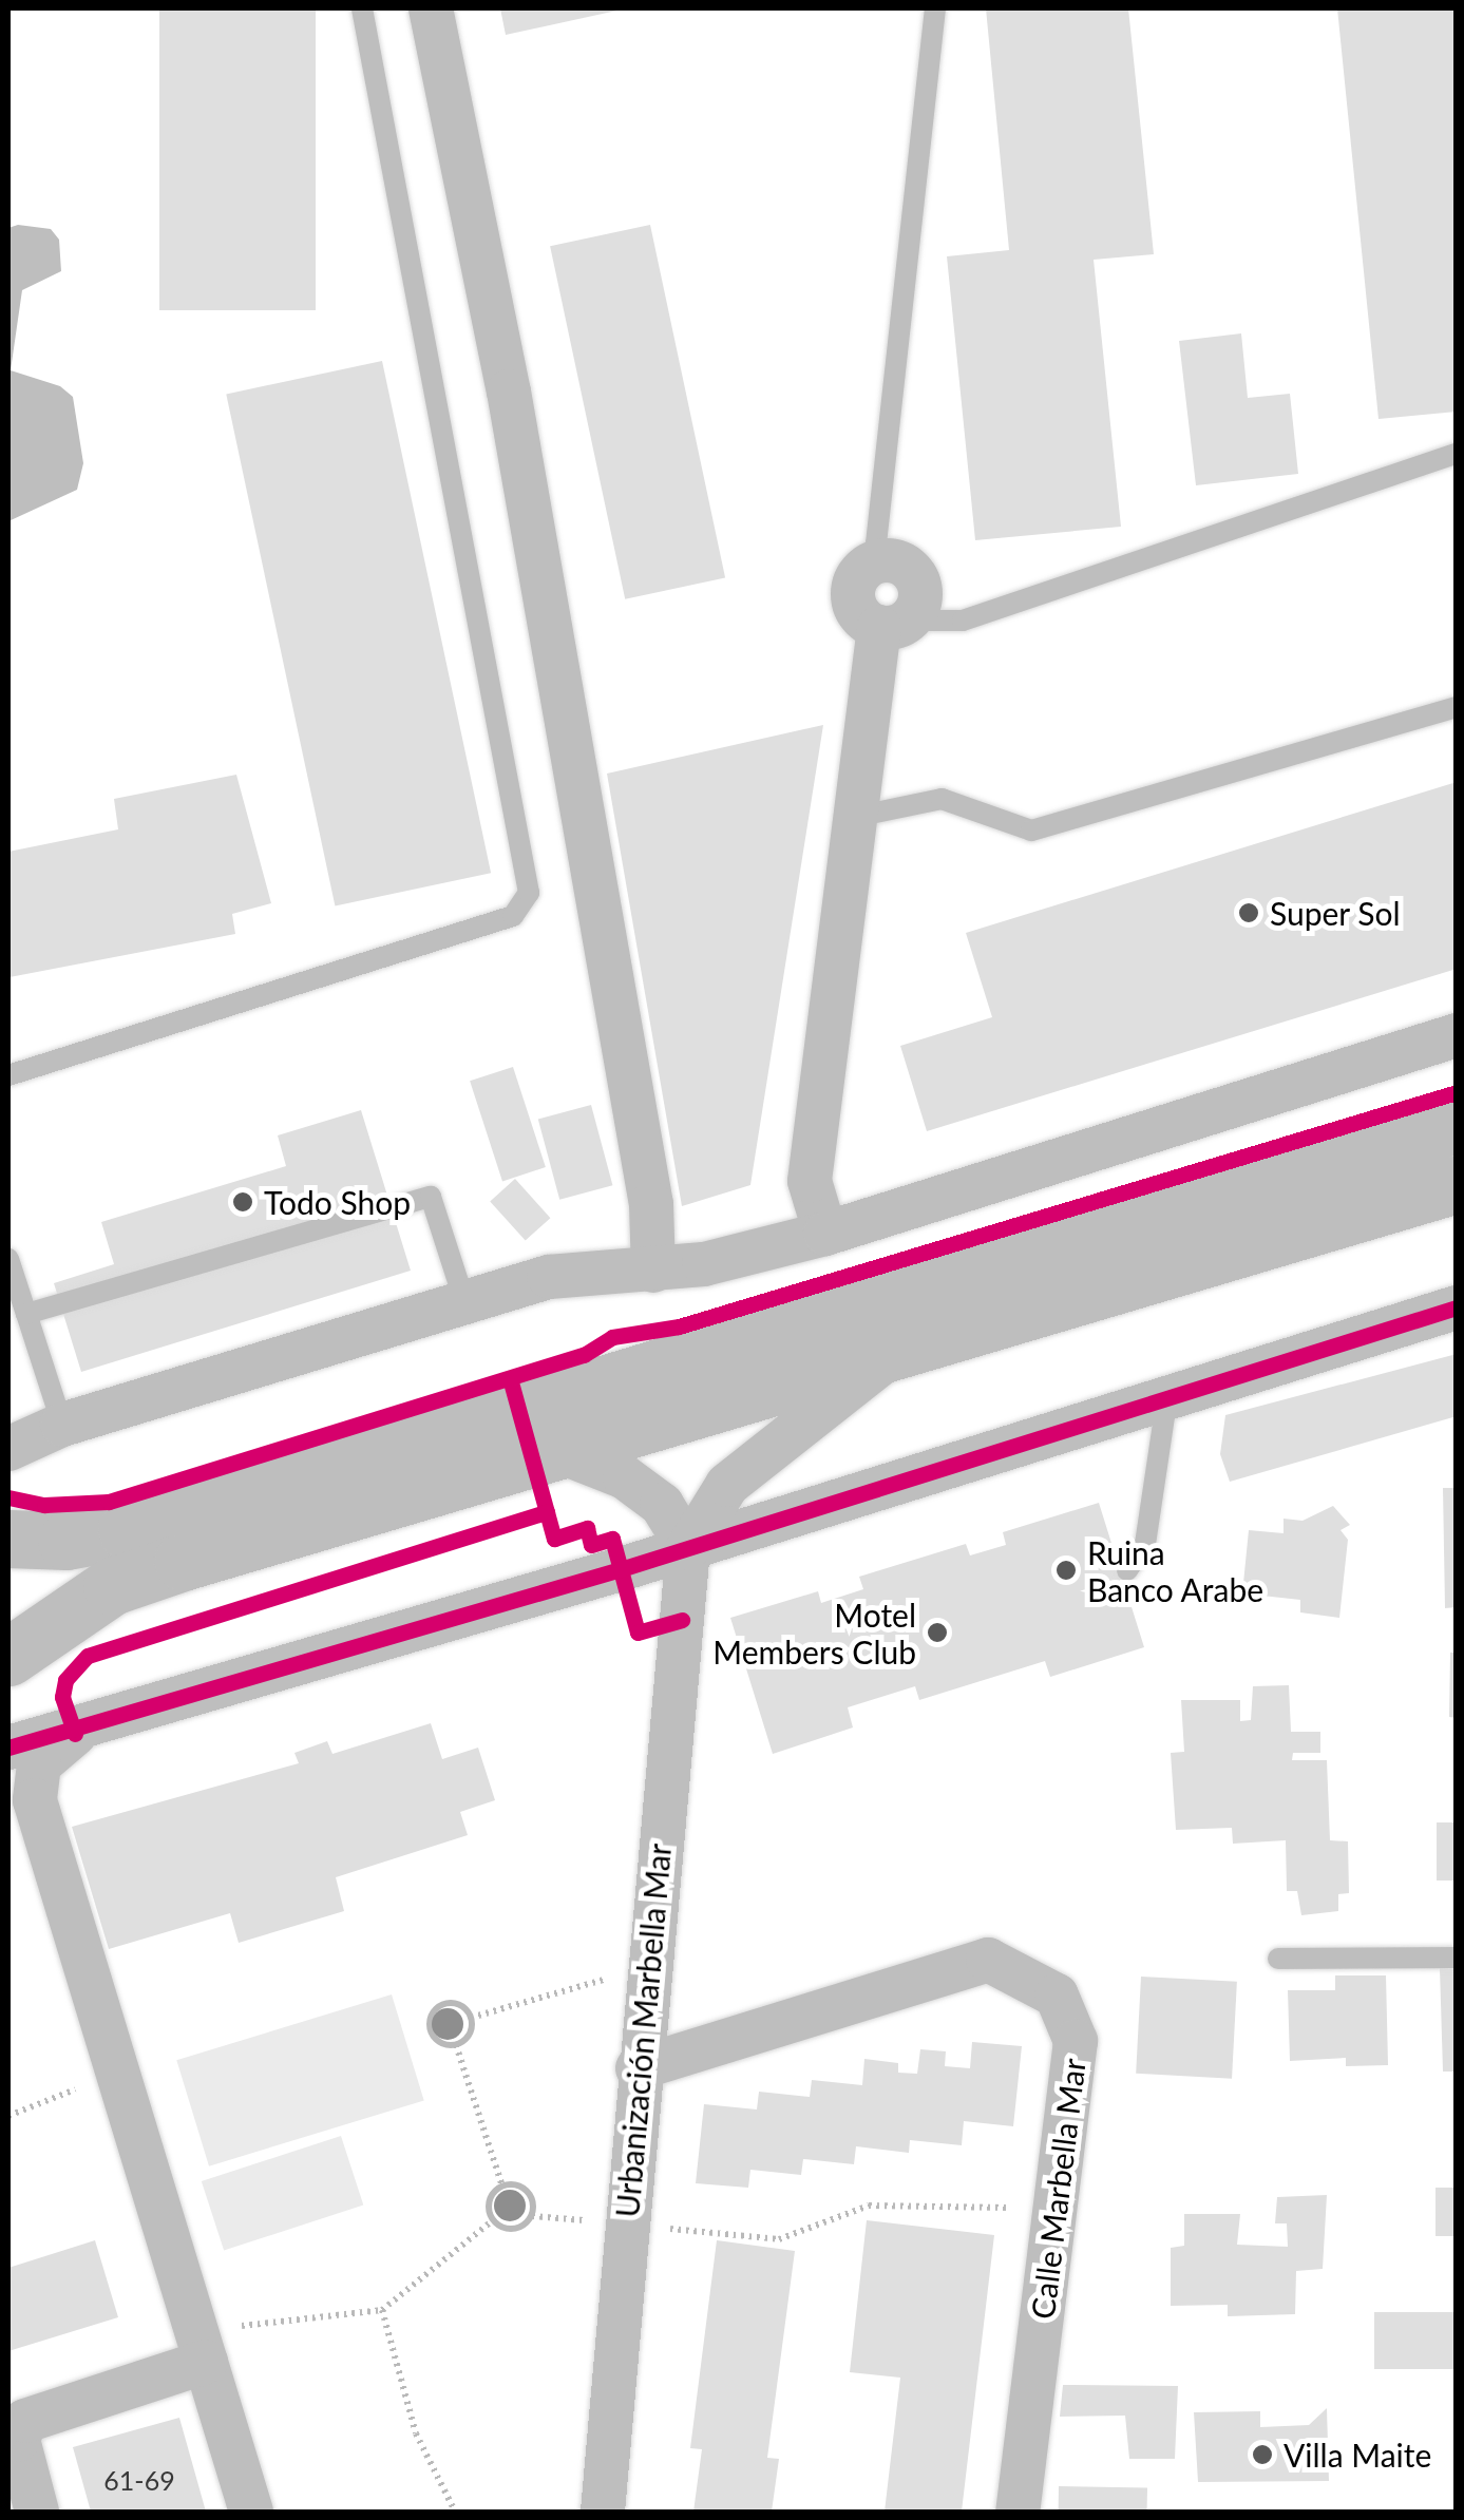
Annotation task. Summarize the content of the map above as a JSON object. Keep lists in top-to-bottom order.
{
  "streets": {
    "street": ["Urbanización Marbella Mar", "Calle Marbella Mar"]
  },
  "crossings": [
    ["Urbanización Marbella Mar", "Calle Marbella Mar"]
  ],
  "places": [
    "Super Sol",
    "Todo Shop",
    "Ruina Banco Arabe",
    "Motel Members Club",
    "Villa Maite"
  ],
  "house_numbers": ["61-69"]
}
